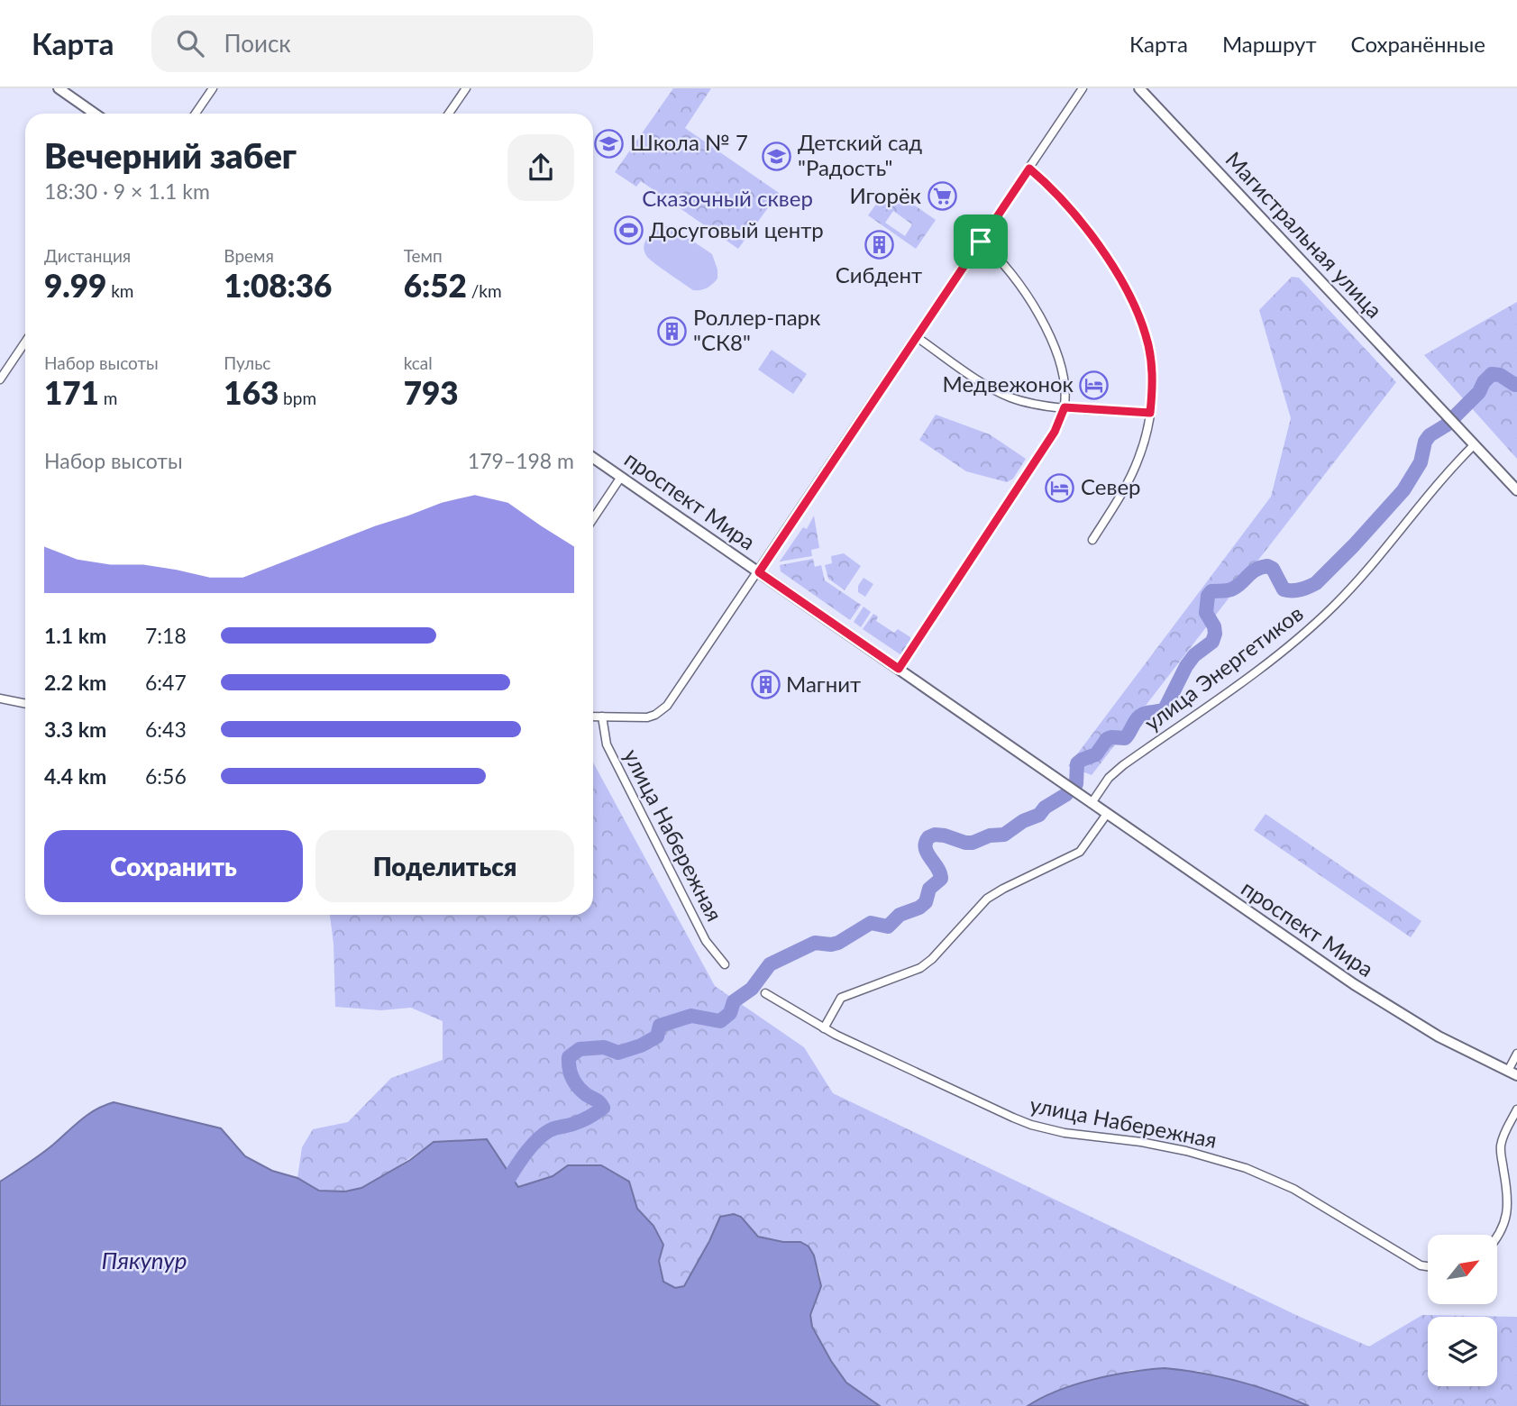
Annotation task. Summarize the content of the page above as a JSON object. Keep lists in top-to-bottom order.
{
  "streets": {
    "main road": ["Магистральная улица", "проспект Мира"],
    "street": ["улица Энергетиков", "улица Набережная"]
  },
  "crossings": [
    ["Магистральная улица", "улица Энергетиков"],
    ["проспект Мира", "улица Энергетиков"],
    ["проспект Мира", "улица Набережная"]
  ],
  "water": ["Пякупур"],
  "parks": ["Сказочный сквер"],
  "places": {
    "school or university": ["Школа № 7", "Детский сад \"Радость\""],
    "supermarket": ["Игорёк"],
    "sports": ["Досуговый центр"],
    "building": ["Сибдент", "Роллер-парк \"СК8\"", "Магнит"],
    "hotel": ["Медвежонок", "Север"]
  },
  "north": "top right",
  "page": {
    "header": "Карта",
    "search": "Поиск",
    "nav": ["Карта", "Маршрут", "Сохранённые"],
    "heading": ["Вечерний забег", "18:30 · 9 × 1.1 km"],
    "stats": [
      ["Дистанция", "9.99 km"],
      ["Время", "1:08:36"],
      ["Темп", "6:52 /km"],
      ["Набор высоты", "171 m"],
      ["Пульс", "163 bpm"],
      ["kcal", "793"]
    ],
    "chart": ["Набор высоты", "179–198 m"],
    "list": [
      {
        "name": "1.1 km",
        "note": "7:18"
      },
      {
        "name": "2.2 km",
        "note": "6:47"
      },
      {
        "name": "3.3 km",
        "note": "6:43"
      },
      {
        "name": "4.4 km",
        "note": "6:56"
      }
    ],
    "buttons": ["Сохранить", "Поделиться"]
  }
}
